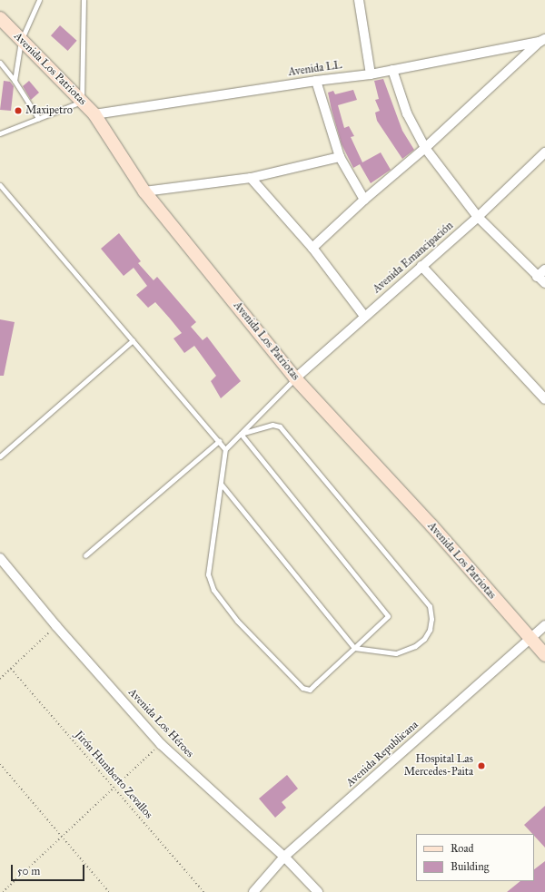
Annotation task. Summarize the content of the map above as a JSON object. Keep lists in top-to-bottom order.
{
  "streets": {
    "street": [
      "Avenida Los Patriotas",
      "Avenida LL",
      "Avenida Emancipación",
      "Avenida Los Héroes",
      "Avenida Republicana"
    ],
    "path": ["Jirón Humberto Zevallos"]
  },
  "crossings": [
    ["Avenida Los Patriotas", "Avenida LL"],
    ["Avenida Los Patriotas", "Avenida Emancipación"],
    ["Avenida Los Patriotas", "Avenida Republicana"],
    ["Avenida Los Héroes", "Avenida Republicana"]
  ],
  "places": ["Maxipetro", "Hospital Las Mercedes-Paita"],
  "legend": ["Road", "Building"],
  "scale_bar": "50 m"
}
